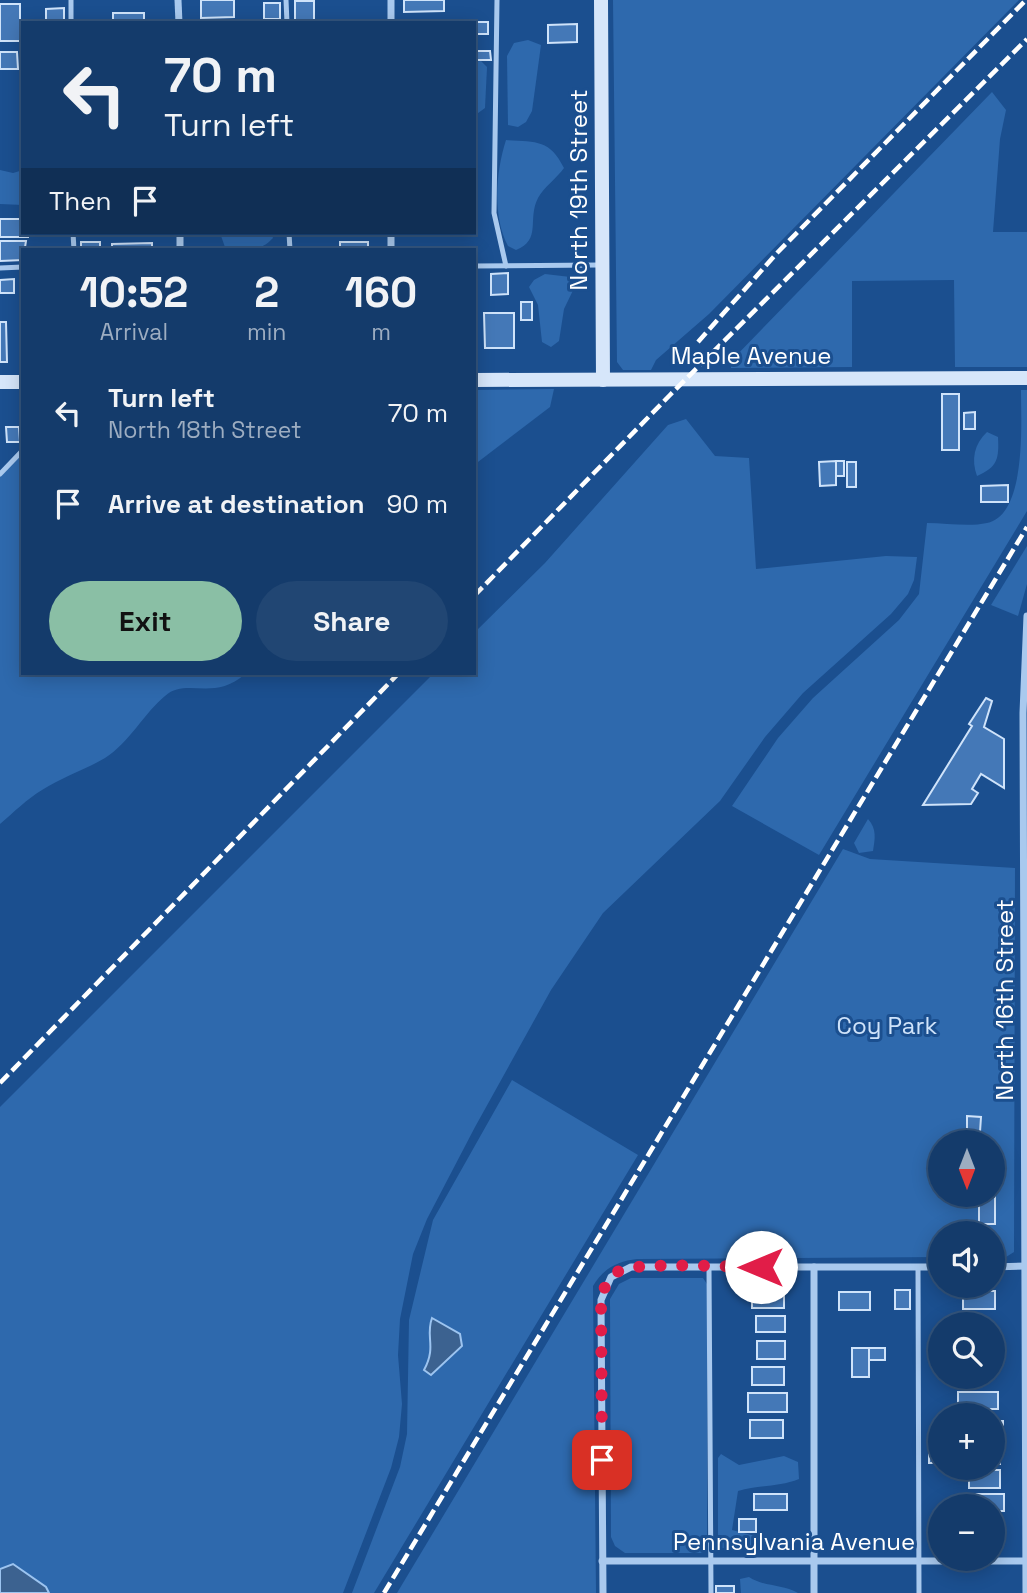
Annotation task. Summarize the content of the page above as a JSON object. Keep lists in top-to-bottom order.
{
  "streets": {
    "main road": ["North 19th Street", "Maple Avenue"],
    "street": ["North 16th Street", "Pennsylvania Avenue"]
  },
  "crossings": [
    ["North 19th Street", "Maple Avenue"],
    ["North 16th Street", "Pennsylvania Avenue"]
  ],
  "parks": ["Coy Park"],
  "north": "bottom",
  "page": {
    "turn": ["70 m", "Turn left"],
    "then": "Then",
    "eta": [
      "10:52",
      "Arrival",
      "2",
      "min",
      "160",
      "m"
    ],
    "list": [
      {
        "name": "Turn left",
        "note": "North 18th Street",
        "value": "70 m"
      },
      {
        "name": "Arrive at destination",
        "value": "90 m"
      }
    ],
    "buttons": ["Exit", "Share"],
    "map_buttons": ["+", "−"]
  }
}
